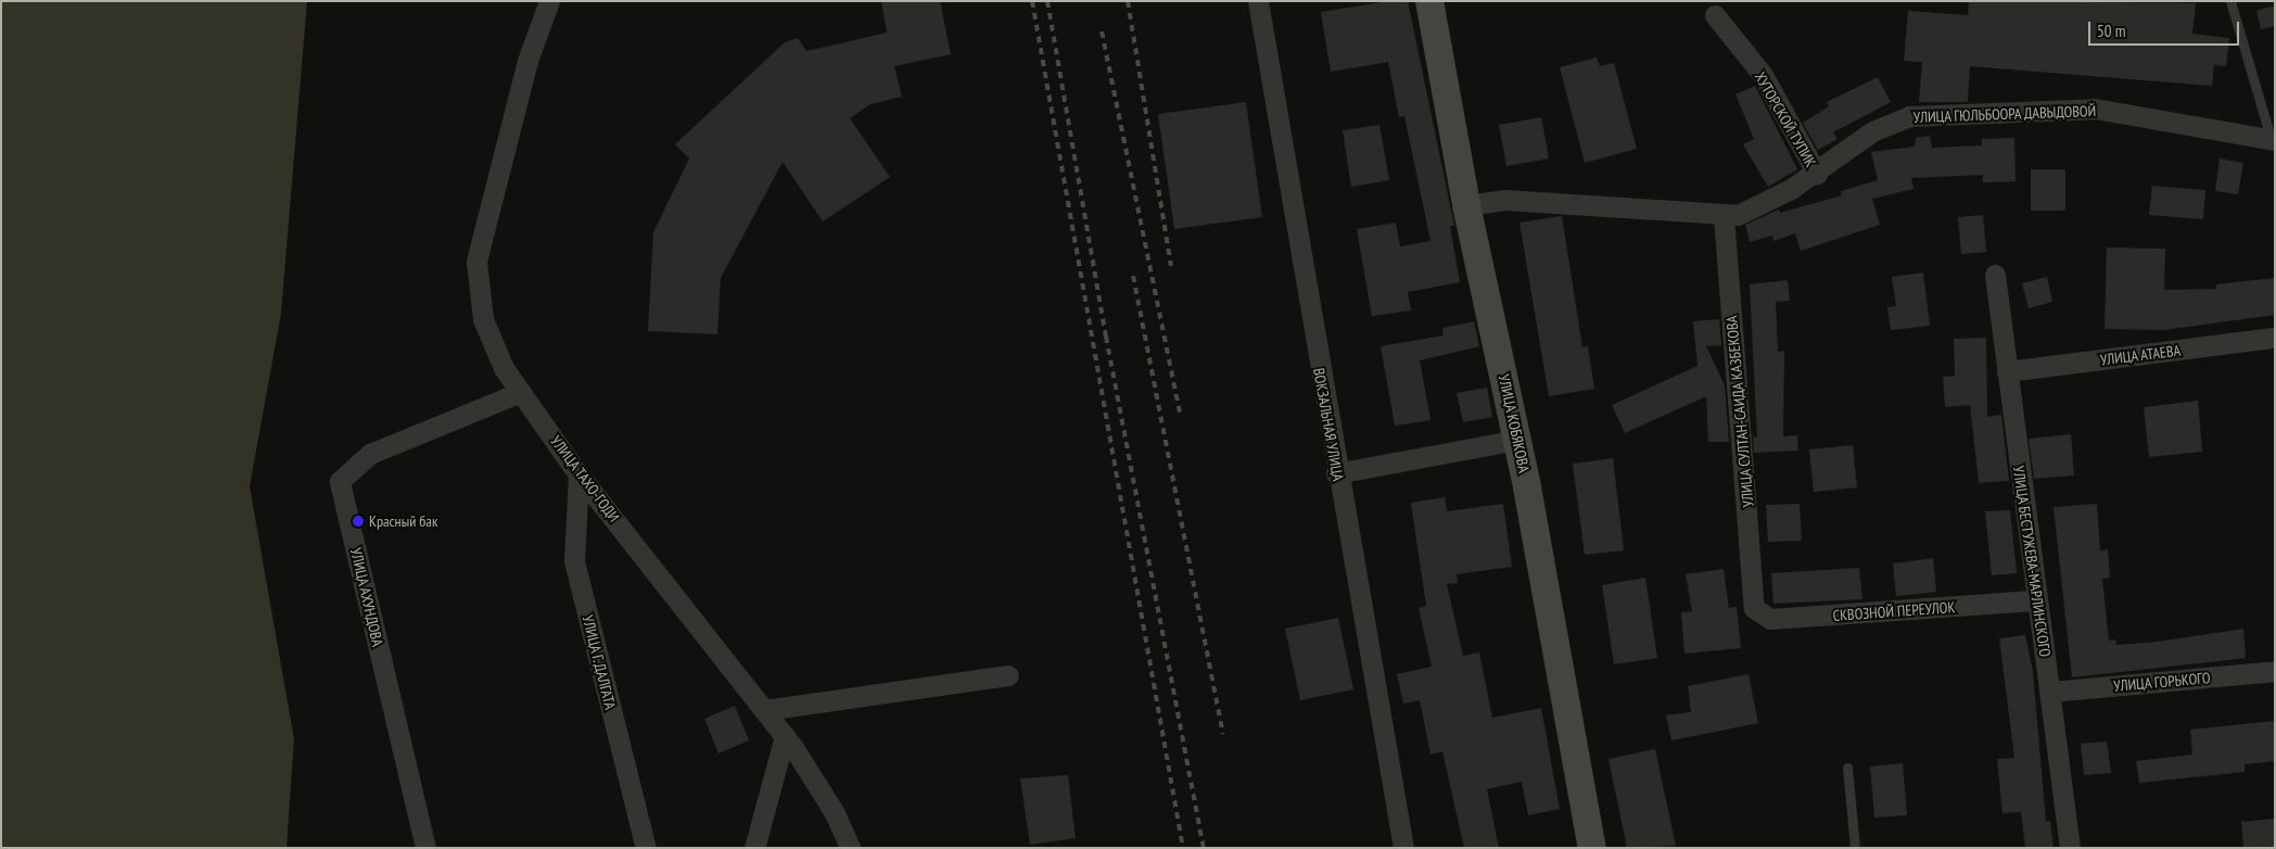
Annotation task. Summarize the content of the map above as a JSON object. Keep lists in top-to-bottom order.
{
  "streets": {
    "street": [
      "УЛИЦА ГЮЛЬБООРА ДАВЫДОВОЙ",
      "ХУТОРСКОЙ ТУПИК",
      "УЛИЦА АТАЕВА",
      "УЛИЦА СУЛТАН-САИДА КАЗБЕКОВА",
      "УЛИЦА КОБЯКОВА",
      "ВОКЗАЛЬНАЯ УЛИЦА",
      "УЛИЦА ТАХО-ГОДИ",
      "УЛИЦА БЕСТУЖЕВА-МАРЛИНСКОГО",
      "УЛИЦА АХУНДОВА",
      "СКВОЗНОЙ ПЕРЕУЛОК",
      "УЛИЦА Г. ДАЛГАТА",
      "УЛИЦА ГОРЬКОГО"
    ]
  },
  "crossings": [
    ["УЛИЦА ГЮЛЬБООРА ДАВЫДОВОЙ", "ХУТОРСКОЙ ТУПИК"],
    ["УЛИЦА ГЮЛЬБООРА ДАВЫДОВОЙ", "УЛИЦА СУЛТАН-САИДА КАЗБЕКОВА"],
    ["УЛИЦА ГЮЛЬБООРА ДАВЫДОВОЙ", "УЛИЦА КОБЯКОВА"],
    ["УЛИЦА АТАЕВА", "УЛИЦА БЕСТУЖЕВА-МАРЛИНСКОГО"],
    ["УЛИЦА СУЛТАН-САИДА КАЗБЕКОВА", "СКВОЗНОЙ ПЕРЕУЛОК"],
    ["УЛИЦА ТАХО-ГОДИ", "УЛИЦА АХУНДОВА"],
    ["УЛИЦА ТАХО-ГОДИ", "УЛИЦА Г. ДАЛГАТА"],
    ["УЛИЦА БЕСТУЖЕВА-МАРЛИНСКОГО", "СКВОЗНОЙ ПЕРЕУЛОК"],
    ["УЛИЦА БЕСТУЖЕВА-МАРЛИНСКОГО", "УЛИЦА ГОРЬКОГО"]
  ],
  "places": ["Красный бак"],
  "scale_bar": "50 m"
}
